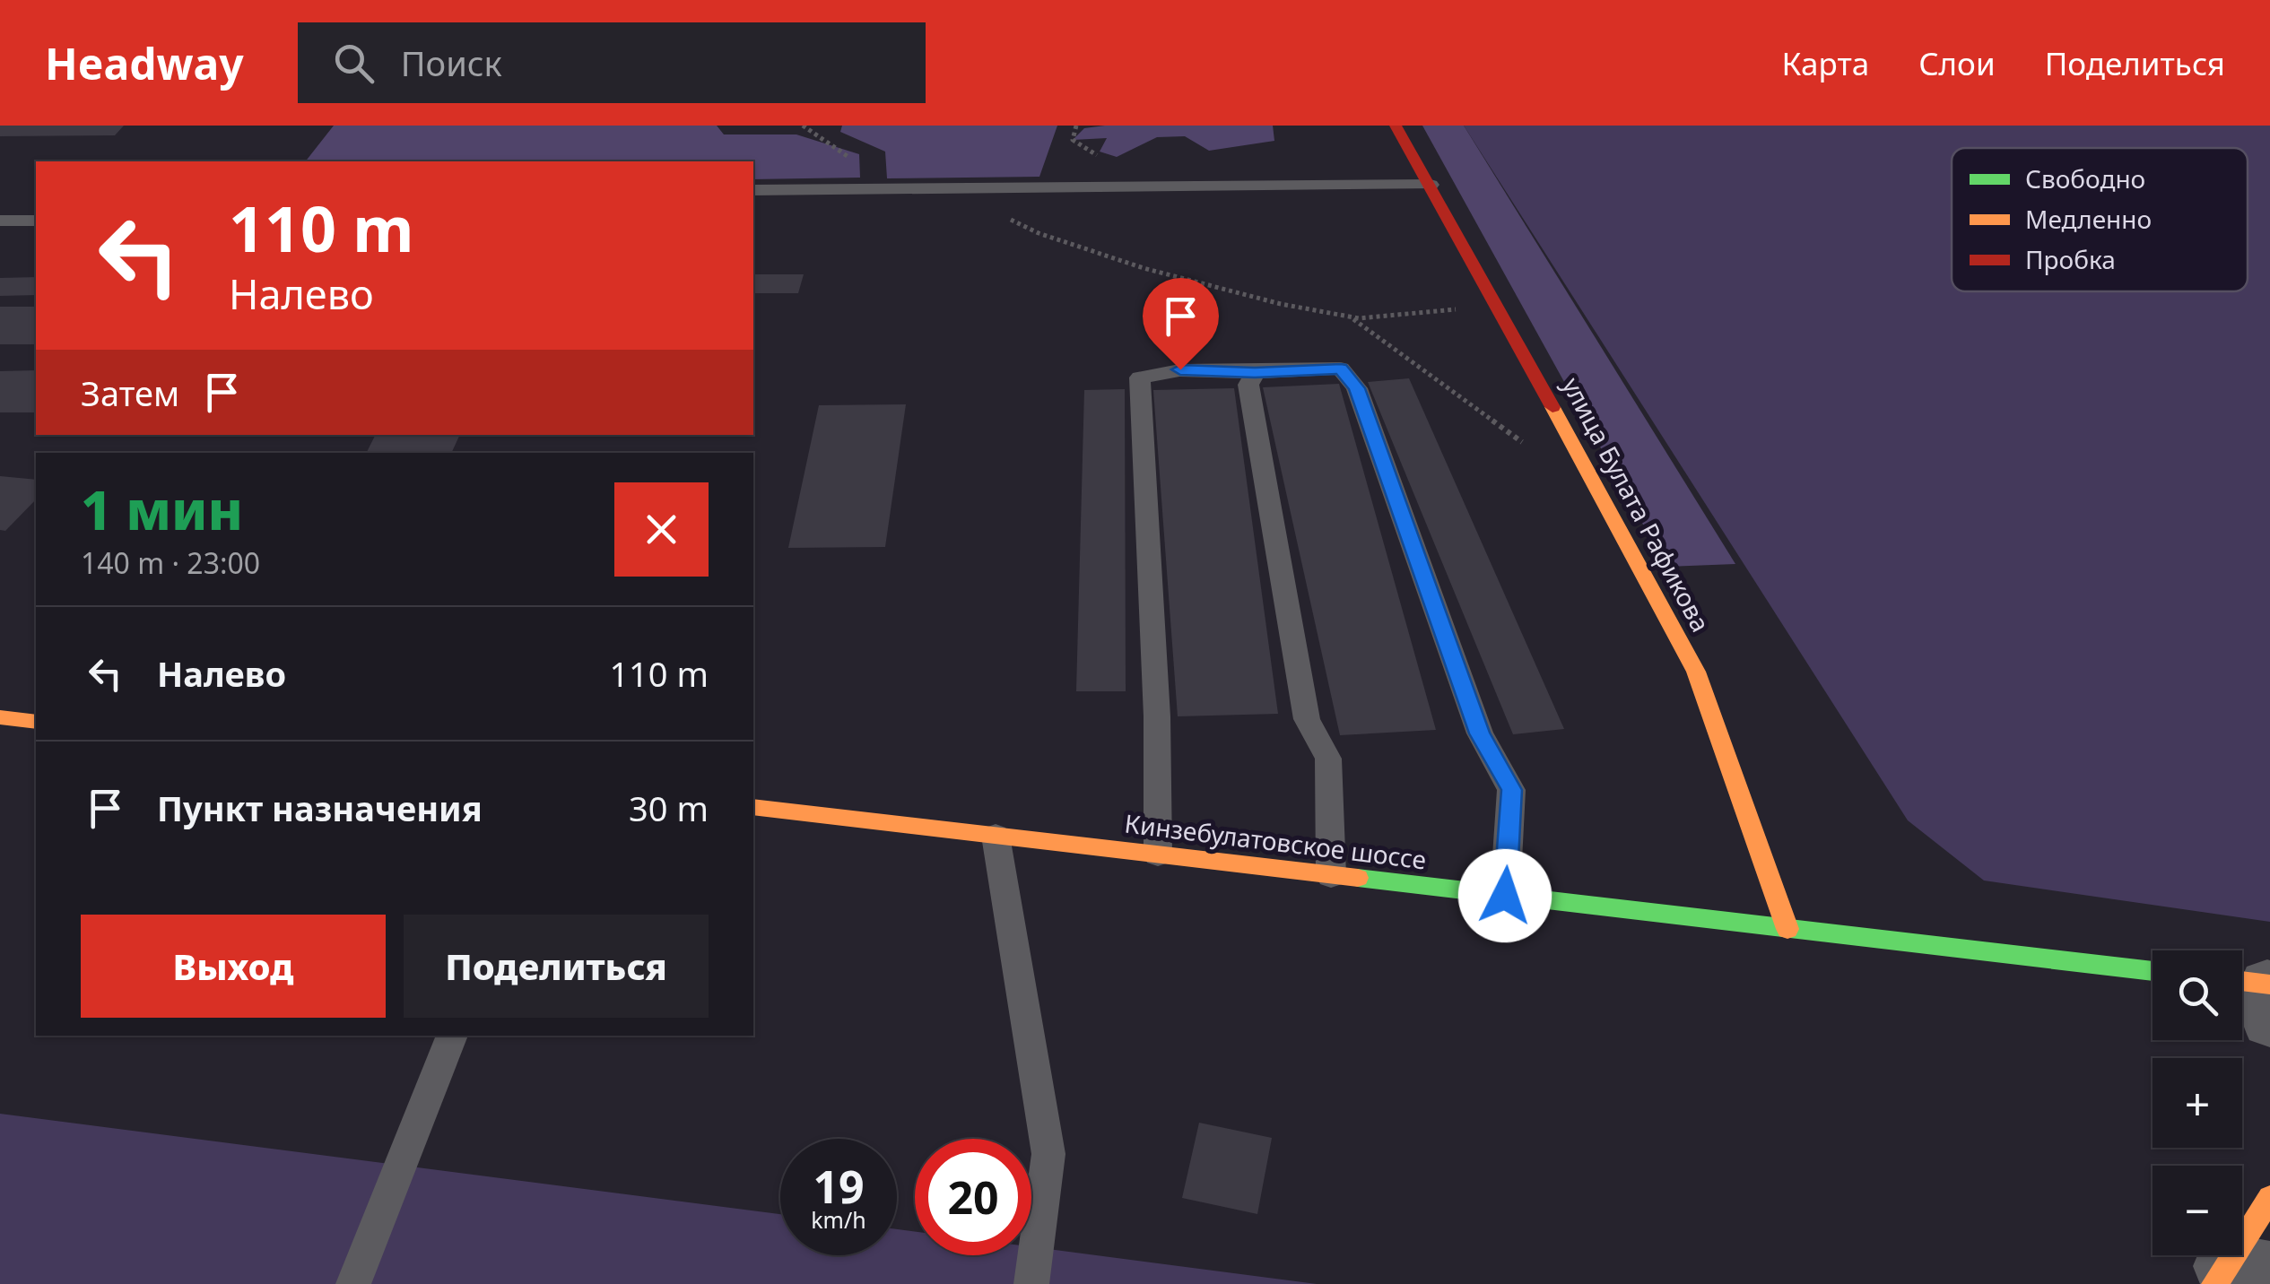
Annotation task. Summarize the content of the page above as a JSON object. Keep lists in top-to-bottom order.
{
  "streets": {
    "street": ["улица Булата Рафикова", "Кинзебулатовское шоссе"]
  },
  "crossings": [
    ["улица Булата Рафикова", "Кинзебулатовское шоссе"]
  ],
  "legend": ["Свободно", "Медленно", "Пробка"],
  "page": {
    "header": "Headway",
    "search": "Поиск",
    "nav": ["Карта", "Слои", "Поделиться"],
    "turn": ["110 m", "Налево"],
    "then": "Затем",
    "heading": ["1 мин", "140 m · 23:00"],
    "list": [
      {
        "name": "Налево",
        "value": "110 m"
      },
      {
        "name": "Пункт назначения",
        "value": "30 m"
      }
    ],
    "buttons": ["Выход", "Поделиться"],
    "map_buttons": ["+", "−"],
    "speed": "19 km/h",
    "limit": "20"
  }
}
